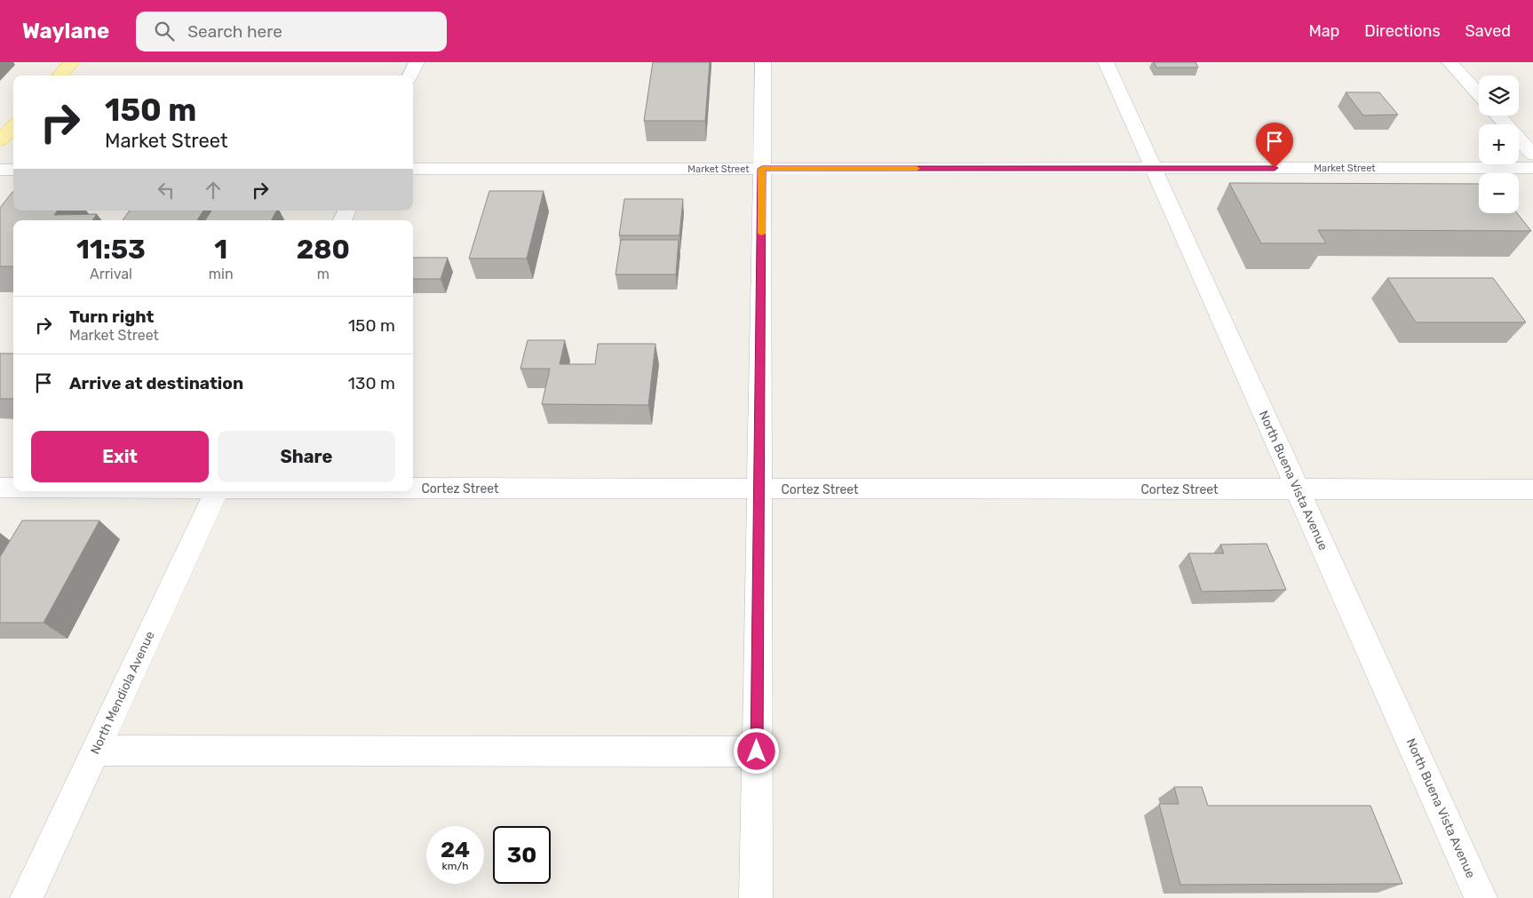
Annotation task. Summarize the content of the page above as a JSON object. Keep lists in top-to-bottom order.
{
  "streets": {
    "street": [
      "Market Street",
      "North Buena Vista Avenue",
      "Cortez Street",
      "North Mendiola Avenue"
    ]
  },
  "crossings": [
    ["Market Street", "North Buena Vista Avenue"],
    ["North Buena Vista Avenue", "Cortez Street"]
  ],
  "page": {
    "header": "Waylane",
    "search": "Search here",
    "nav": ["Map", "Directions", "Saved"],
    "map_buttons": ["+", "−"],
    "turn": ["150 m", "Market Street"],
    "eta": [
      "11:53",
      "Arrival",
      "1",
      "min",
      "280",
      "m"
    ],
    "list": [
      {
        "name": "Turn right",
        "note": "Market Street",
        "value": "150 m"
      },
      {
        "name": "Arrive at destination",
        "value": "130 m"
      }
    ],
    "buttons": ["Exit", "Share"],
    "speed": "24 km/h",
    "limit": "30"
  }
}
